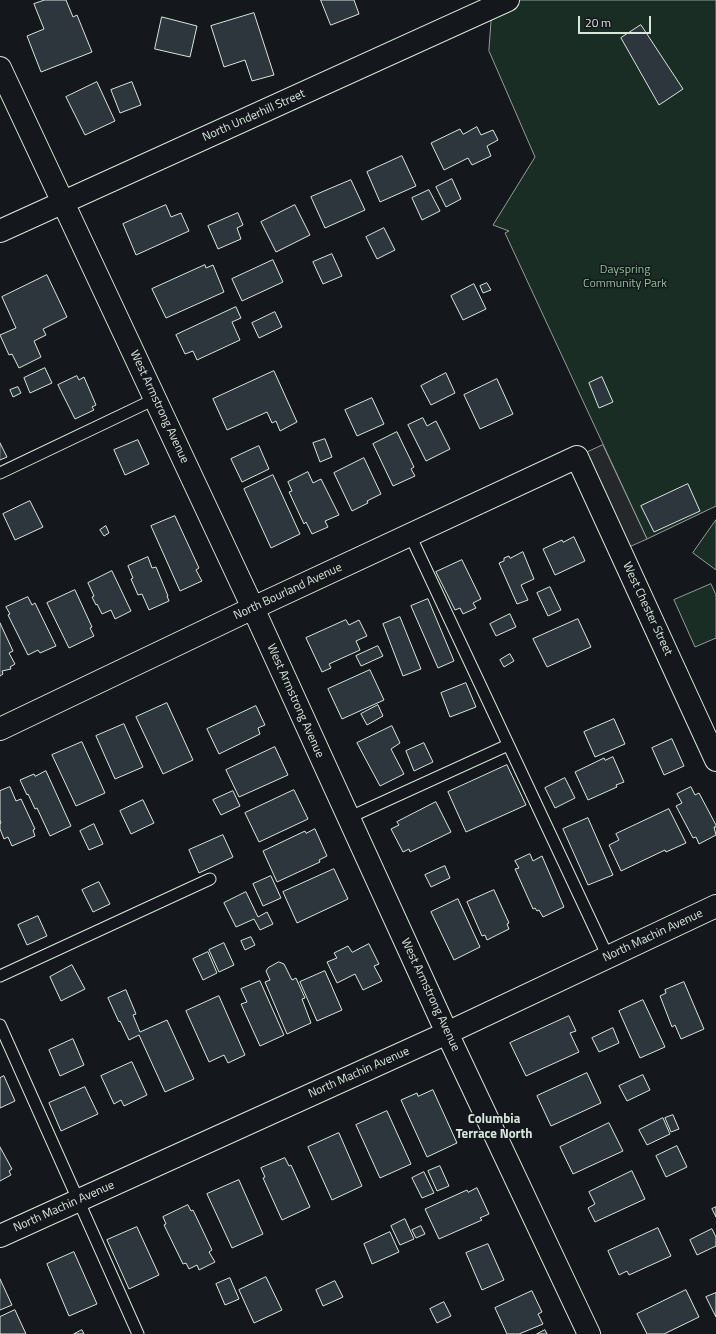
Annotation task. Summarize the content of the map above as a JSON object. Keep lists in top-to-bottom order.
{
  "streets": {
    "street": [
      "North Underhill Street",
      "West Armstrong Avenue",
      "North Bourland Avenue",
      "West Chester Street",
      "North Machin Avenue"
    ]
  },
  "crossings": [
    ["North Underhill Street", "West Armstrong Avenue"],
    ["West Armstrong Avenue", "North Bourland Avenue"],
    ["West Armstrong Avenue", "North Machin Avenue"],
    ["North Bourland Avenue", "West Chester Street"]
  ],
  "districts": ["Columbia Terrace North"],
  "parks": ["Dayspring Community Park"],
  "scale_bar": "20 m"
}
